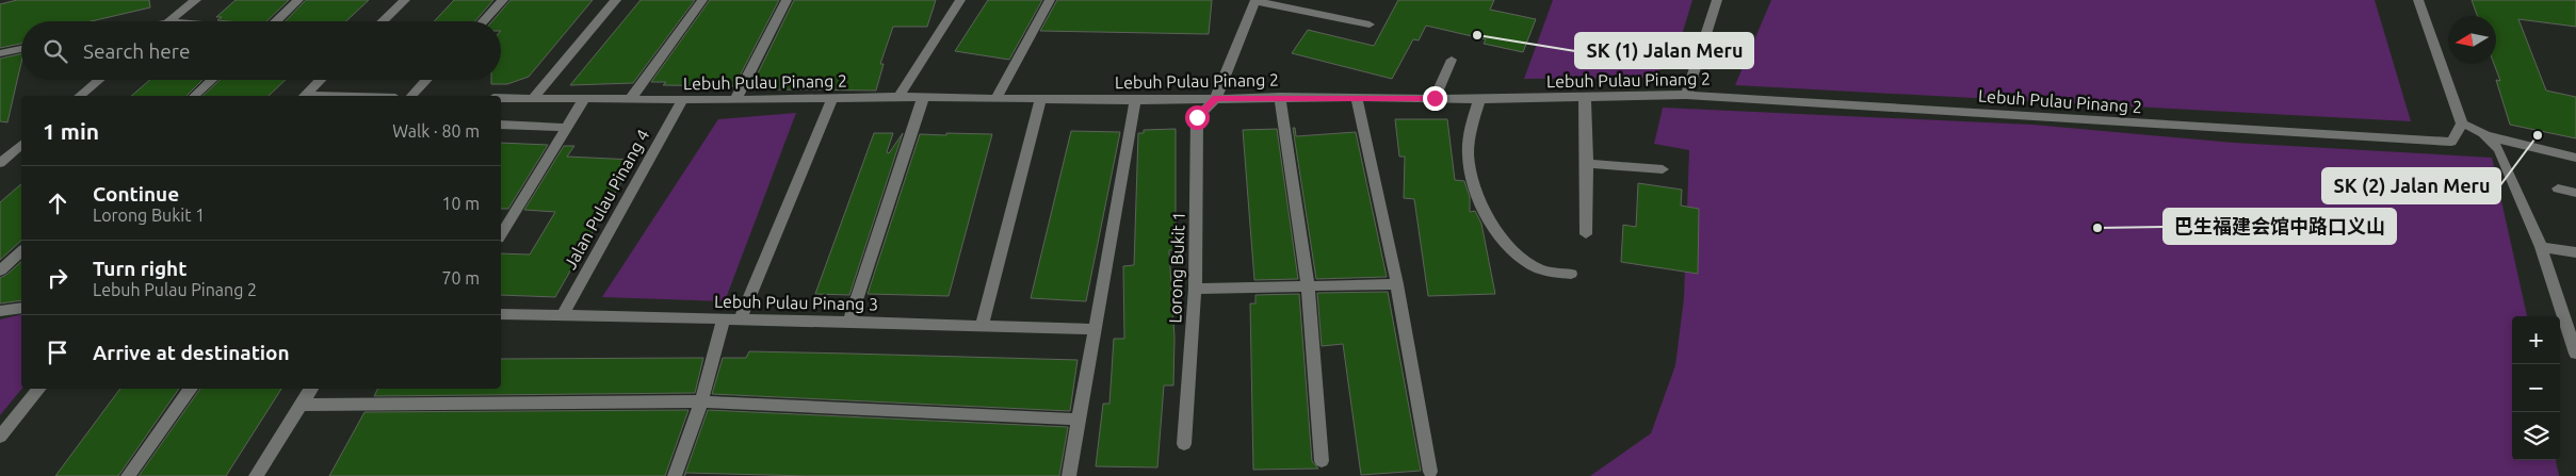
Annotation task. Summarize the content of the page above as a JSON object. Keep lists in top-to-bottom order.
{
  "streets": {
    "street": [
      "Lebuh Pulau Pinang 2",
      "Jalan Pulau Pinang 4",
      "Lorong Bukit 1",
      "Lebuh Pulau Pinang 3"
    ]
  },
  "crossings": [
    ["Lebuh Pulau Pinang 2", "Jalan Pulau Pinang 4"],
    ["Lebuh Pulau Pinang 2", "Lorong Bukit 1"],
    ["Jalan Pulau Pinang 4", "Lebuh Pulau Pinang 3"]
  ],
  "places": ["SK (1) Jalan Meru", "SK (2) Jalan Meru", "巴生福建会馆中路口义山"],
  "north": "left",
  "page": {
    "search": "Search here",
    "heading": ["1 min", "Walk · 80 m"],
    "list": [
      ["Continue", "Lorong Bukit 1", "10 m"],
      ["Turn right", "Lebuh Pulau Pinang 2", "70 m"],
      "Arrive at destination"
    ],
    "map_buttons": ["+", "−"]
  }
}
